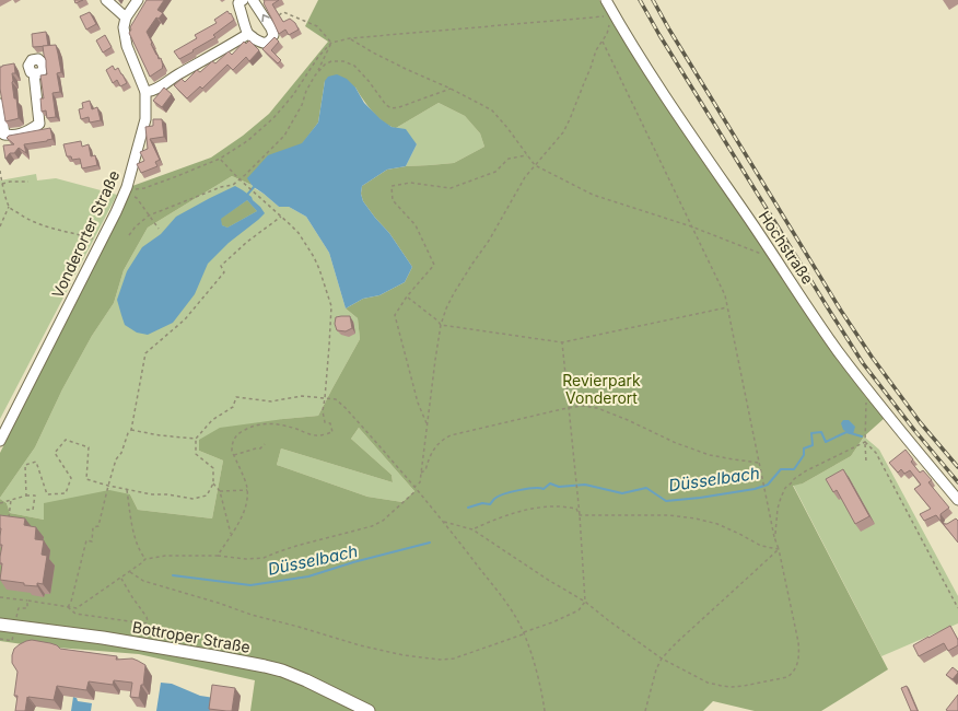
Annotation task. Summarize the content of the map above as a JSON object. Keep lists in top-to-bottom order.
{
  "streets": {
    "main road": ["Bottroper Straße"],
    "street": ["Vonderorter Straße", "Hochstraße"]
  },
  "water": ["Düsselbach"],
  "parks": ["Revierpark Vonderort"]
}
